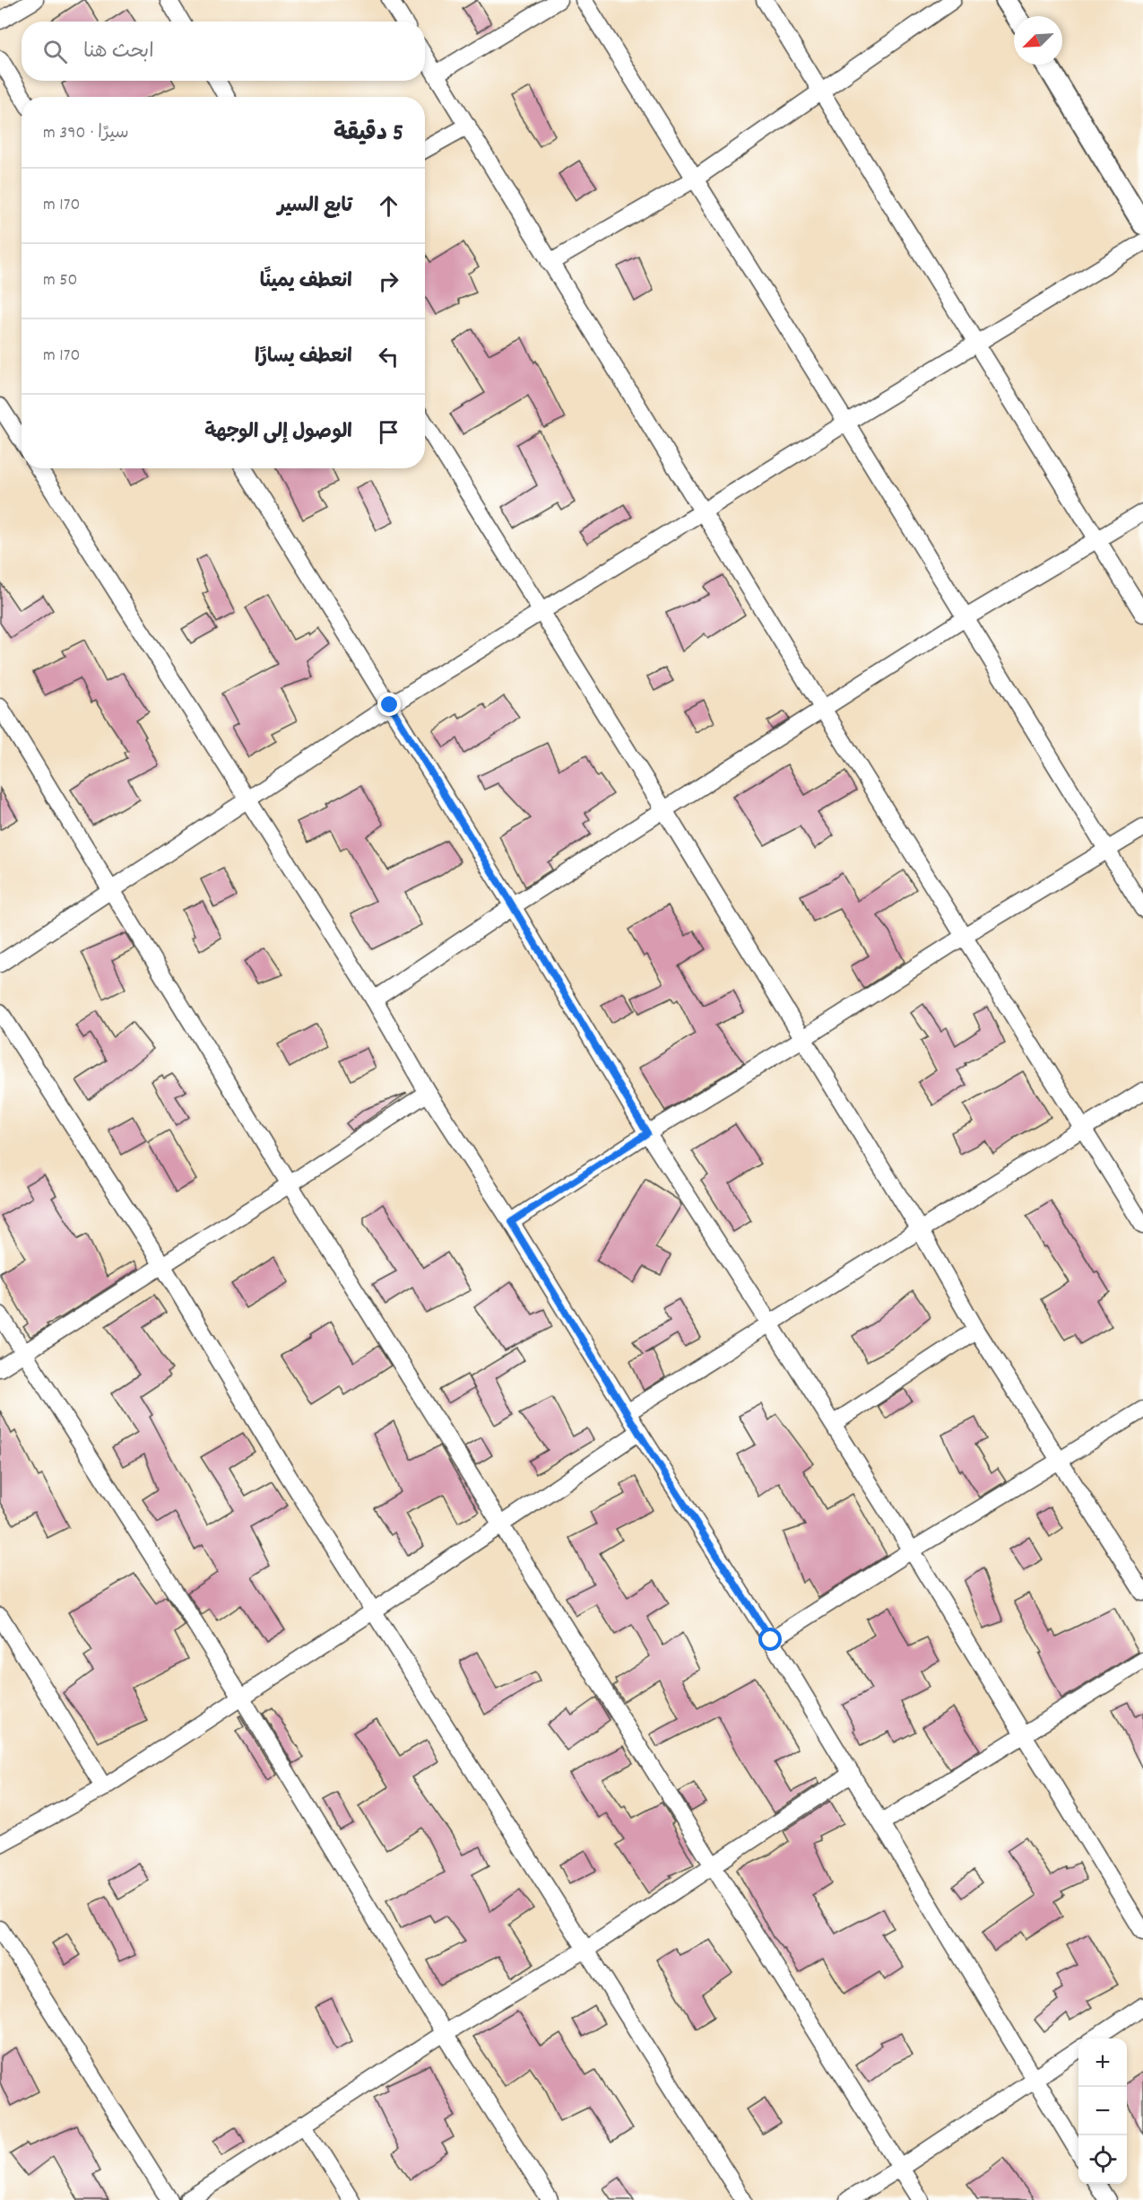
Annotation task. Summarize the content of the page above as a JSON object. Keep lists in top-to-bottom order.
{
  "north": "bottom left",
  "page": {
    "search": "ابحث هنا",
    "heading": ["5 دقيقة", "سيرًا · 390 m"],
    "list": [
      ["تابع السير", "170 m"],
      ["انعطف يمينًا", "50 m"],
      ["انعطف يسارًا", "170 m"],
      "الوصول إلى الوجهة"
    ],
    "map_buttons": ["+", "−"]
  }
}
